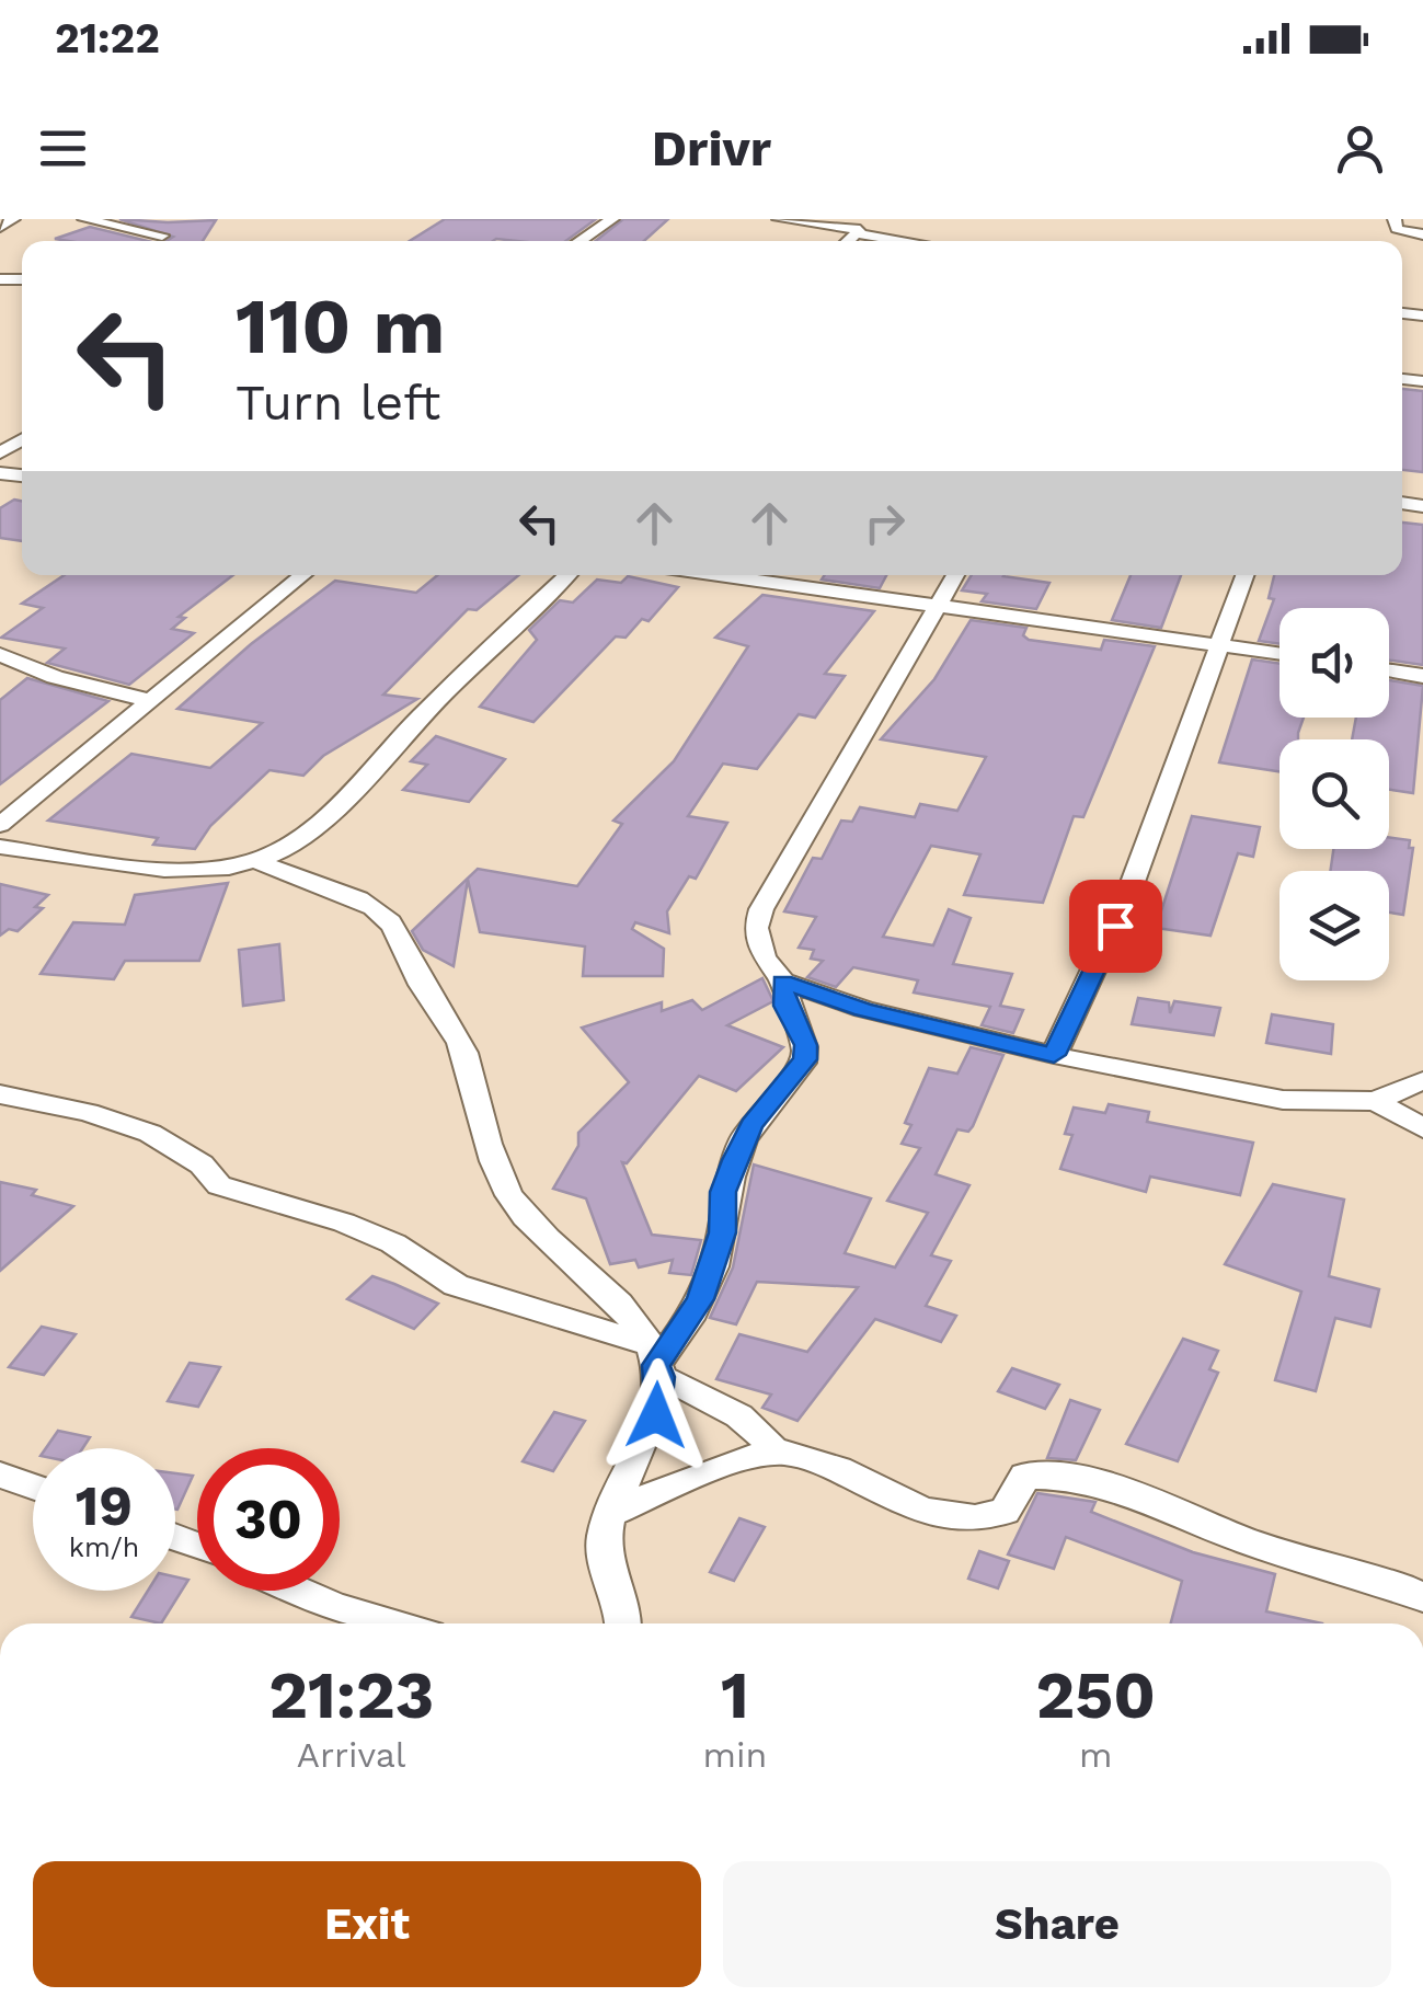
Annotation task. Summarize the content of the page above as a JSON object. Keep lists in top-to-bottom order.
{
  "page": {
    "status": "21:22",
    "header": "Drivr",
    "turn": ["110 m", "Turn left"],
    "speed": "19 km/h",
    "limit": "30",
    "eta": [
      "21:23",
      "Arrival",
      "1",
      "min",
      "250",
      "m"
    ],
    "buttons": ["Exit", "Share"]
  }
}
